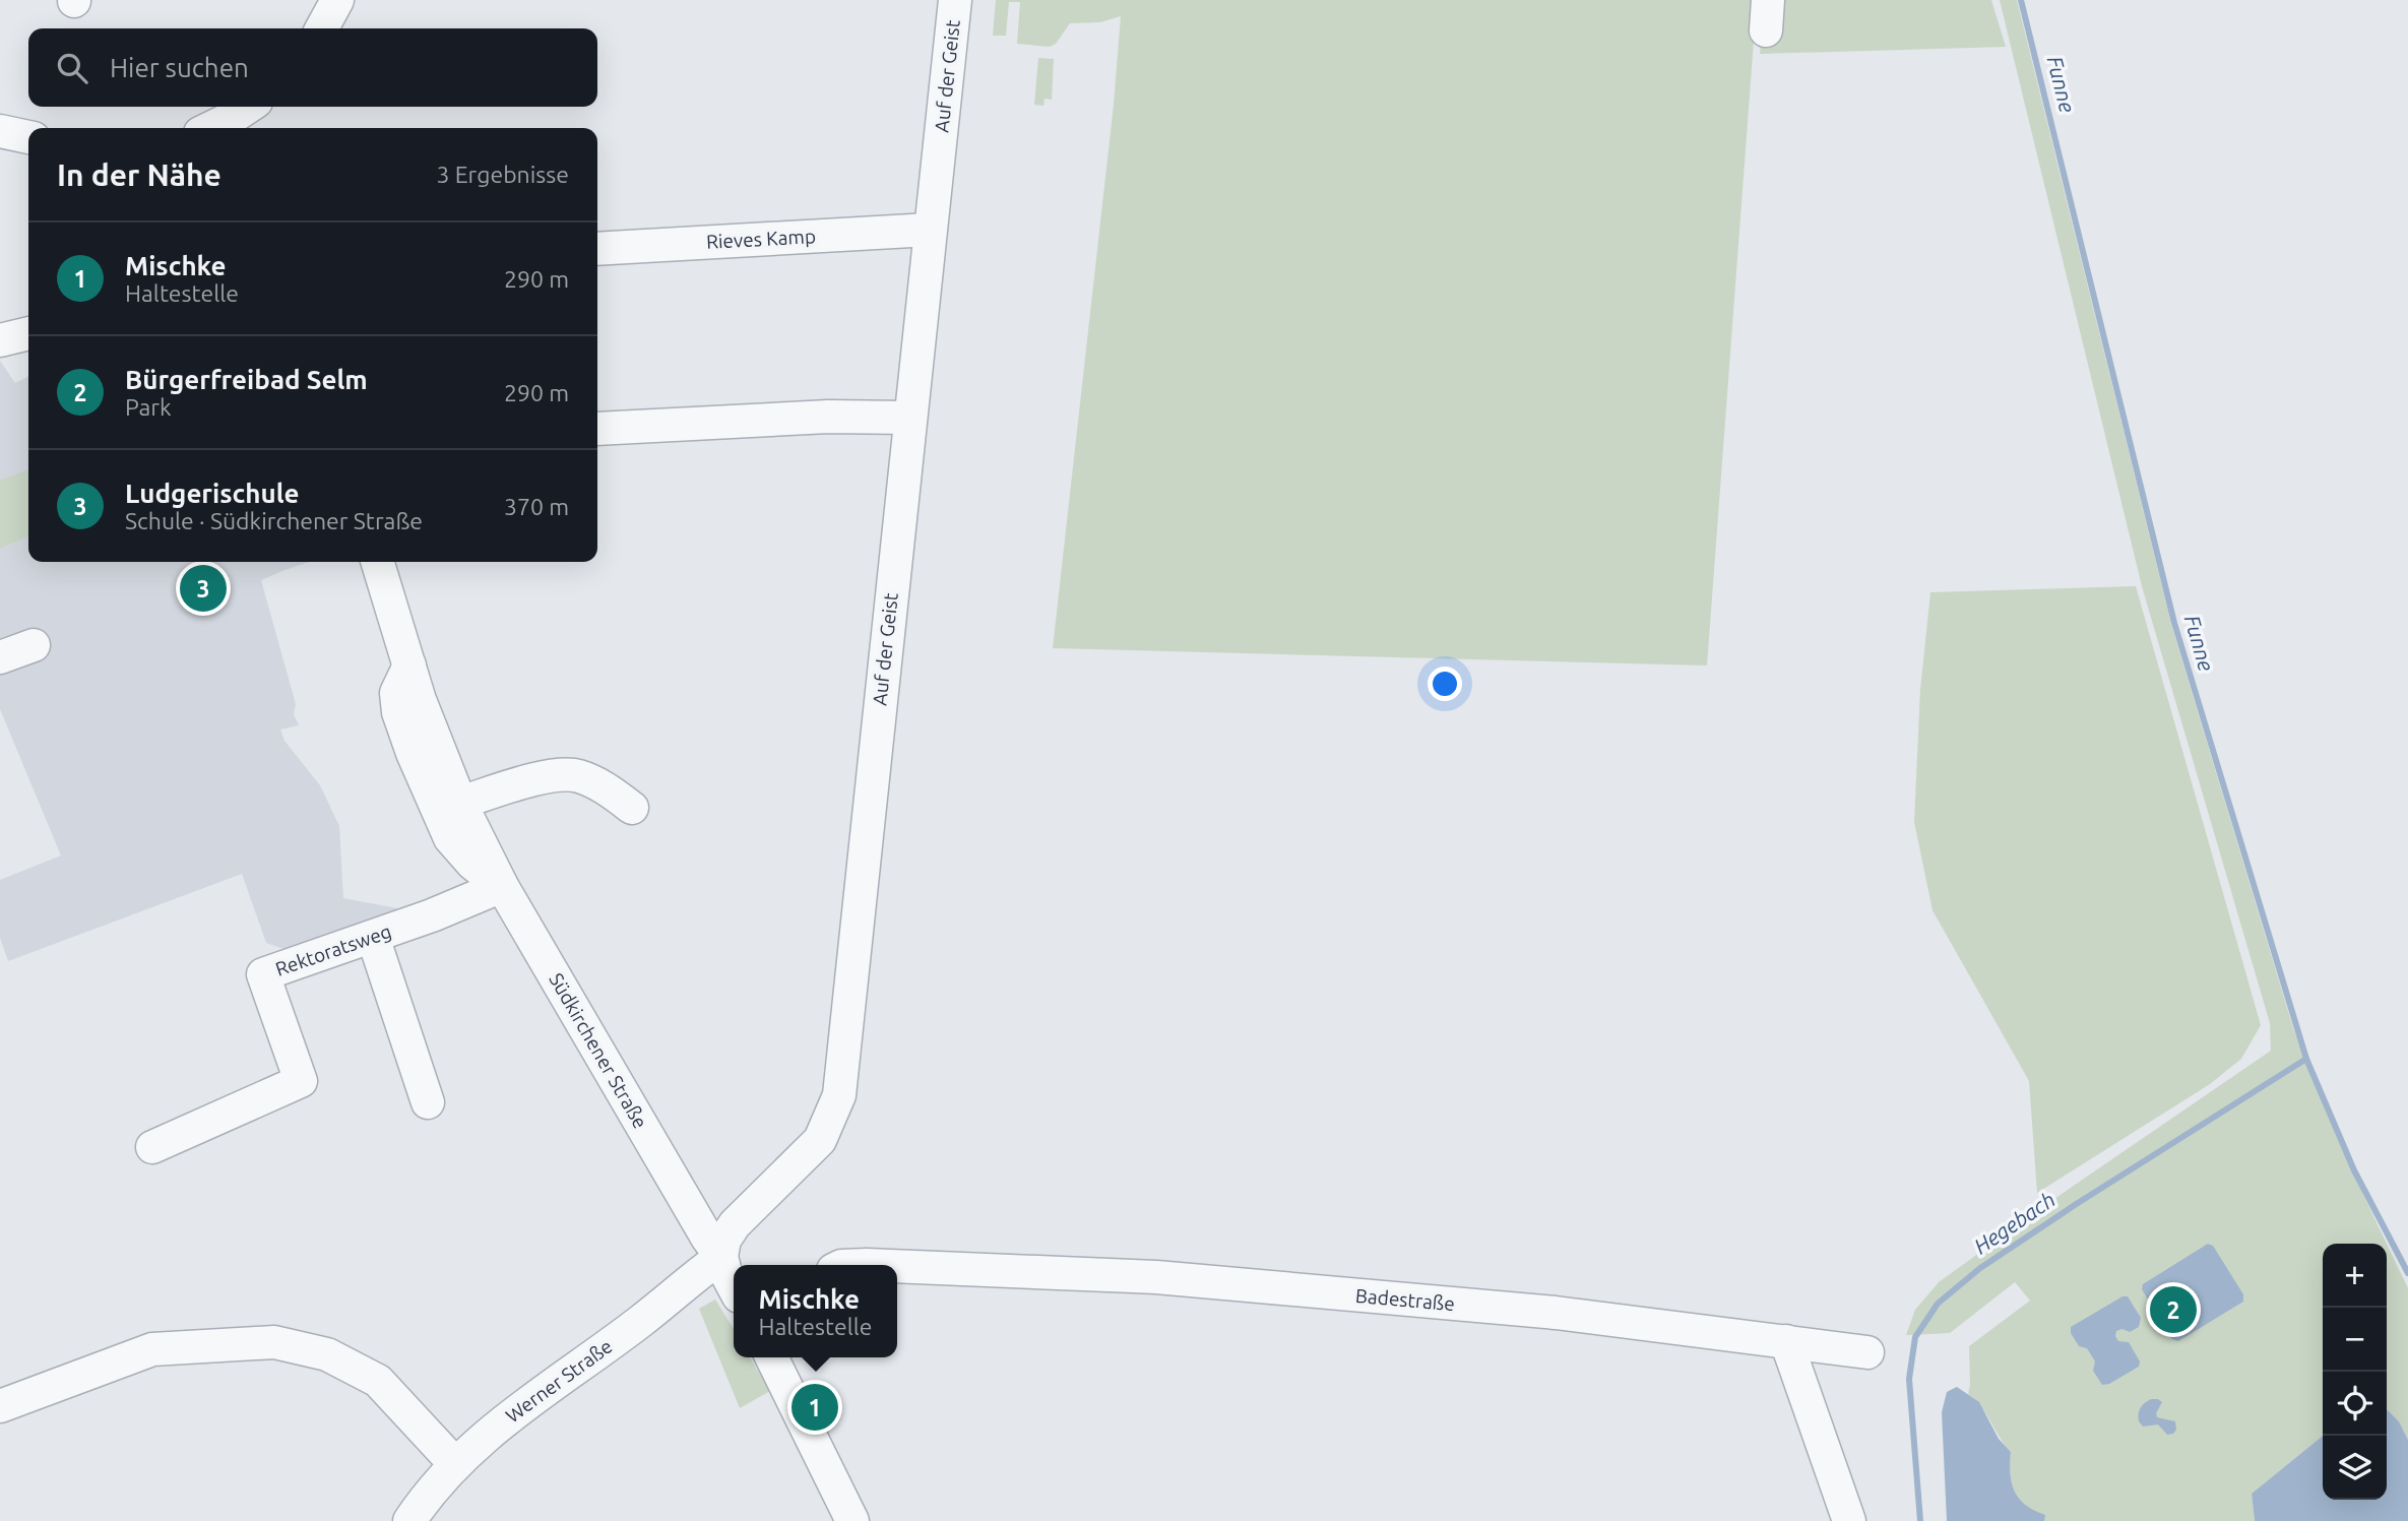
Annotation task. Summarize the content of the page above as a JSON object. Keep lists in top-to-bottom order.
{
  "streets": {
    "street": [
      "Auf der Geist",
      "Rieves Kamp",
      "Rektoratsweg",
      "Südkirchener Straße",
      "Badestraße",
      "Werner Straße"
    ]
  },
  "crossings": [
    ["Auf der Geist", "Rieves Kamp"],
    ["Auf der Geist", "Südkirchener Straße"],
    ["Auf der Geist", "Werner Straße"],
    ["Rektoratsweg", "Südkirchener Straße"],
    ["Südkirchener Straße", "Werner Straße"]
  ],
  "water": ["Funne", "Hegebach"],
  "page": {
    "search": "Hier suchen",
    "heading": ["In der Nähe", "3 Ergebnisse"],
    "list": [
      {
        "mark": "1",
        "name": "Mischke",
        "note": "Haltestelle",
        "value": "290 m"
      },
      {
        "mark": "2",
        "name": "Bürgerfreibad Selm",
        "note": "Park",
        "value": "290 m"
      },
      {
        "mark": "3",
        "name": "Ludgerischule",
        "note": "Schule · Südkirchener Straße",
        "value": "370 m"
      }
    ],
    "pins": ["3", "2", "1"],
    "map_buttons": ["+", "−"],
    "popup": ["Mischke", "Haltestelle"]
  }
}
